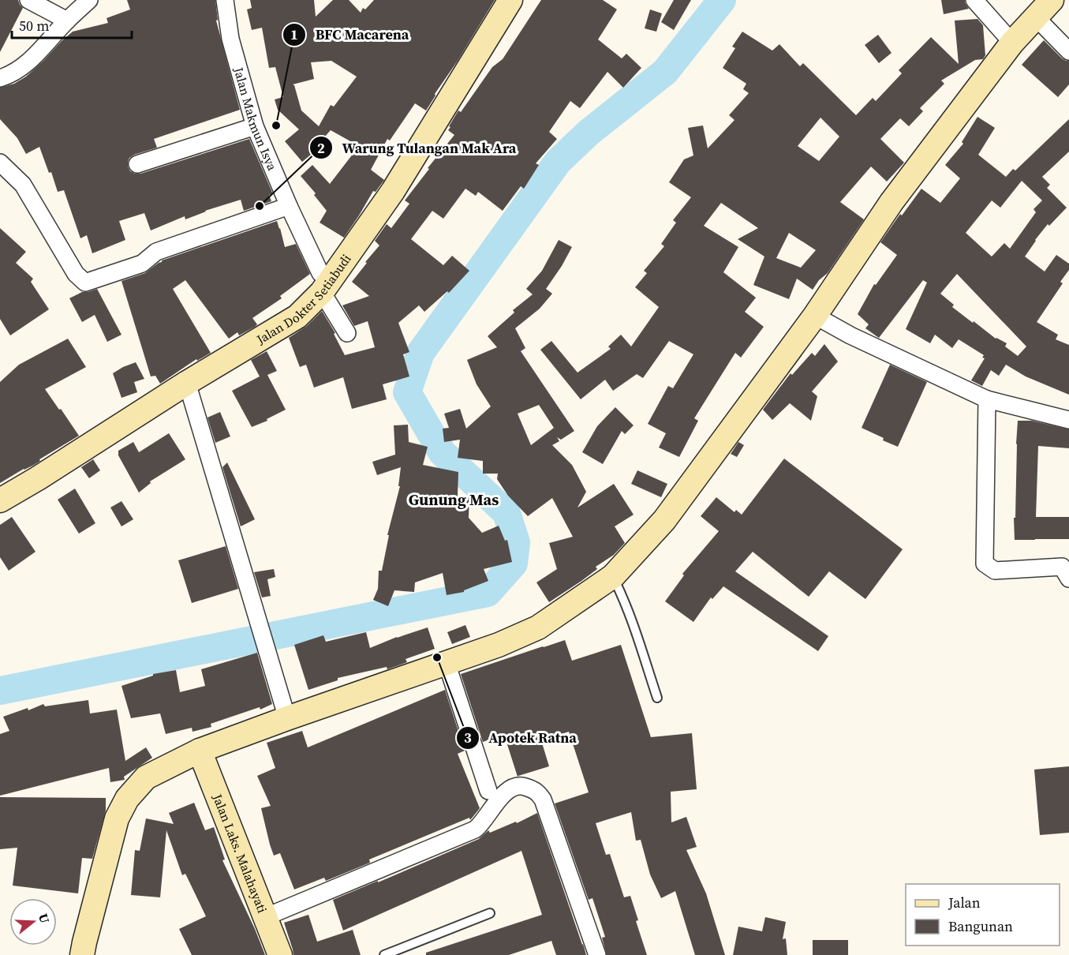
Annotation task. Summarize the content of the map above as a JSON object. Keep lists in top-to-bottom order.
{
  "streets": {
    "street": ["Jalan Makmun Isya", "Jalan Dokter Setiabudi", "Jalan Laks. Malahayati"]
  },
  "crossings": [
    ["Jalan Makmun Isya", "Jalan Dokter Setiabudi"]
  ],
  "districts": ["Gunung Mas"],
  "places": ["BFC Macarena", "Warung Tulangan Mak Ara", "Apotek Ratna"],
  "legend": ["Jalan", "Bangunan"],
  "scale_bar": "50 m",
  "north": "right"
}
